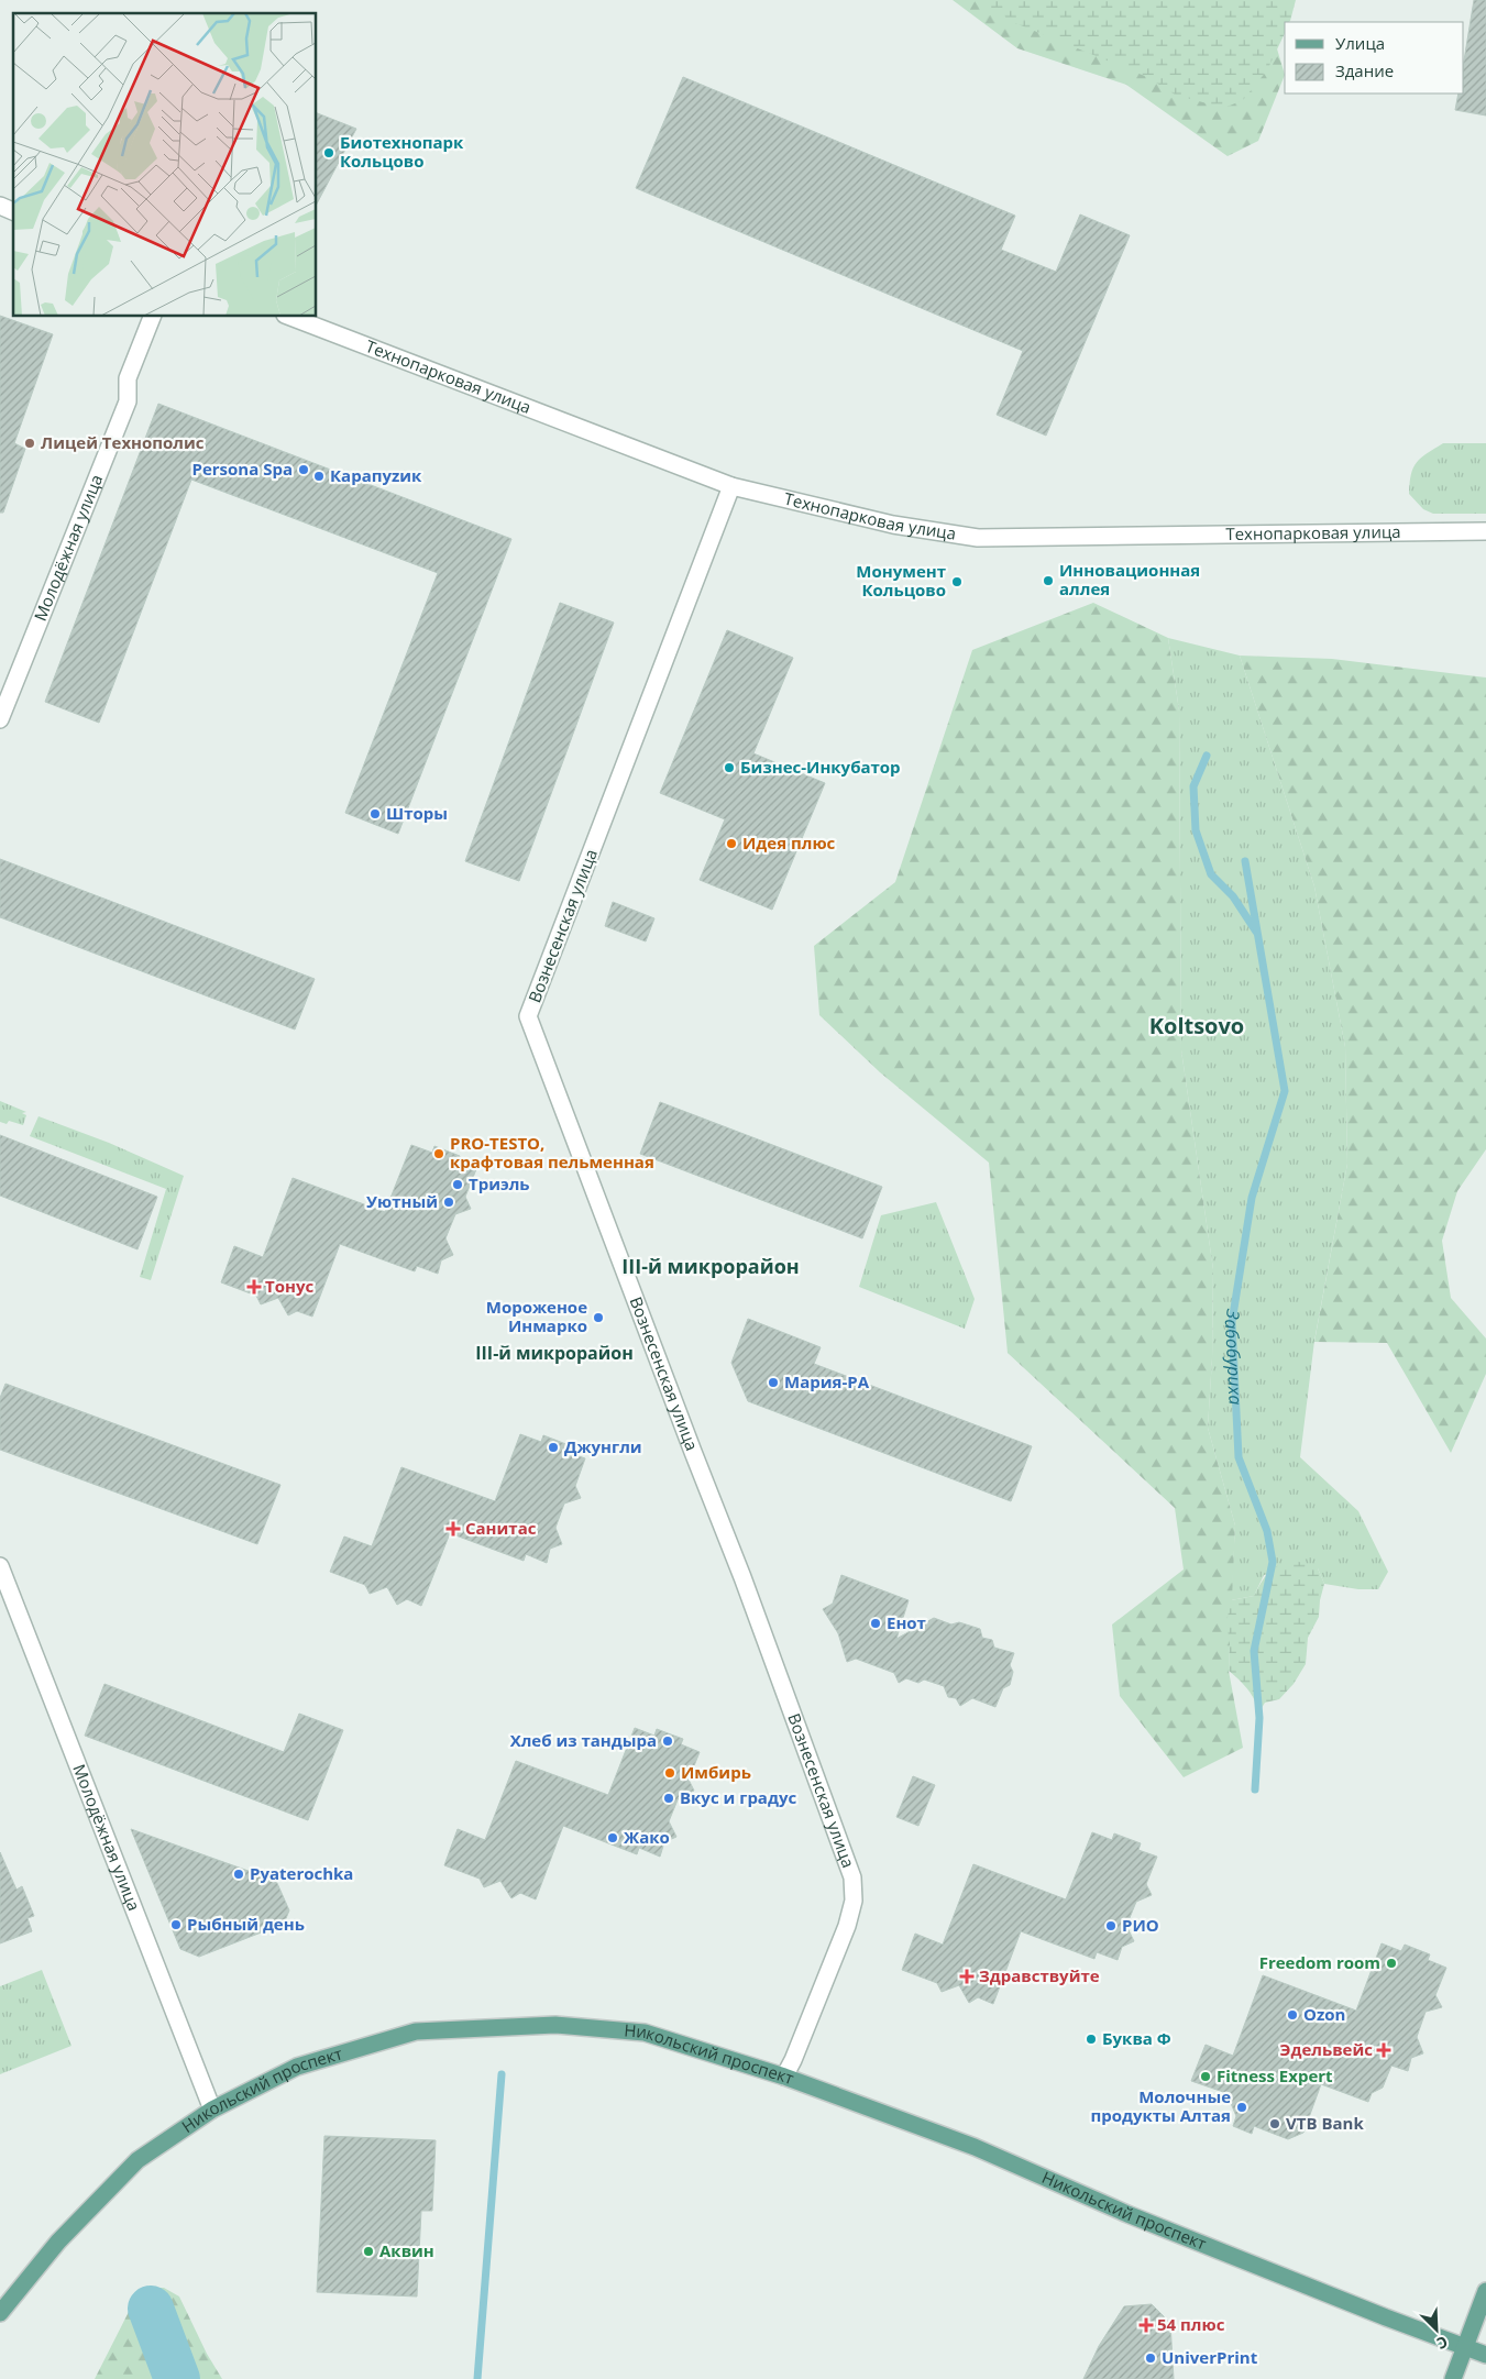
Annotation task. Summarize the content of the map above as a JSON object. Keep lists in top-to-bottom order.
{
  "streets": {
    "main road": ["Никольский проспект"],
    "street": ["Технопарковая улица", "Молодёжная улица", "Вознесенская улица"]
  },
  "crossings": [
    ["Технопарковая улица", "Вознесенская улица"],
    ["Молодёжная улица", "Никольский проспект"],
    ["Вознесенская улица", "Никольский проспект"]
  ],
  "districts": ["Koltsovo", "III-й микрорайон", "III-й микрорайон"],
  "water": ["Забобуриха"],
  "places": {
    "other": [
      "Биотехнопарк Кольцово",
      "Лицей Технополис",
      "Persona Spa",
      "Карапуzик",
      "Инновационная аллея",
      "Монумент Кольцово",
      "Бизнес-Инкубатор",
      "Шторы",
      "Идея плюс",
      "PRO-TESTO, крафтовая пельменная",
      "Триэль",
      "Уютный",
      "Мороженое Инмарко",
      "Мария-РА",
      "Джунгли",
      "Енот",
      "Хлеб из тандыра",
      "Имбирь",
      "Вкус и градус",
      "Жако",
      "Pyaterochka",
      "Рыбный день",
      "РИО",
      "Freedom room",
      "Ozon",
      "Буква Ф",
      "Fitness Expert",
      "Молочные продукты Алтая",
      "VTB Bank",
      "Аквин",
      "UniverPrint"
    ],
    "health": [
      "Тонус",
      "Санитас",
      "Здравствуйте",
      "Эдельвейс",
      "54 плюс"
    ]
  },
  "legend": ["Улица", "Здание"],
  "north": "bottom right"
}
